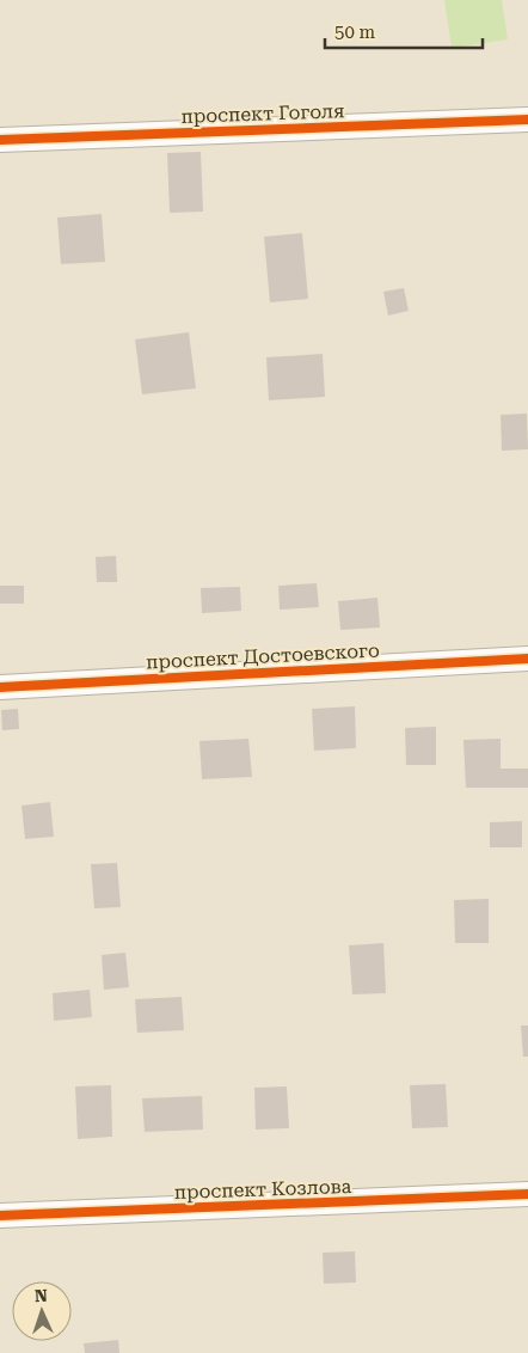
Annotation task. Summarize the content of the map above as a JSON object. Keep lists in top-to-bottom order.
{
  "streets": {
    "street": ["проспект Гоголя", "проспект Достоевского", "проспект Козлова"]
  },
  "scale_bar": "50 m",
  "north": "top"
}
